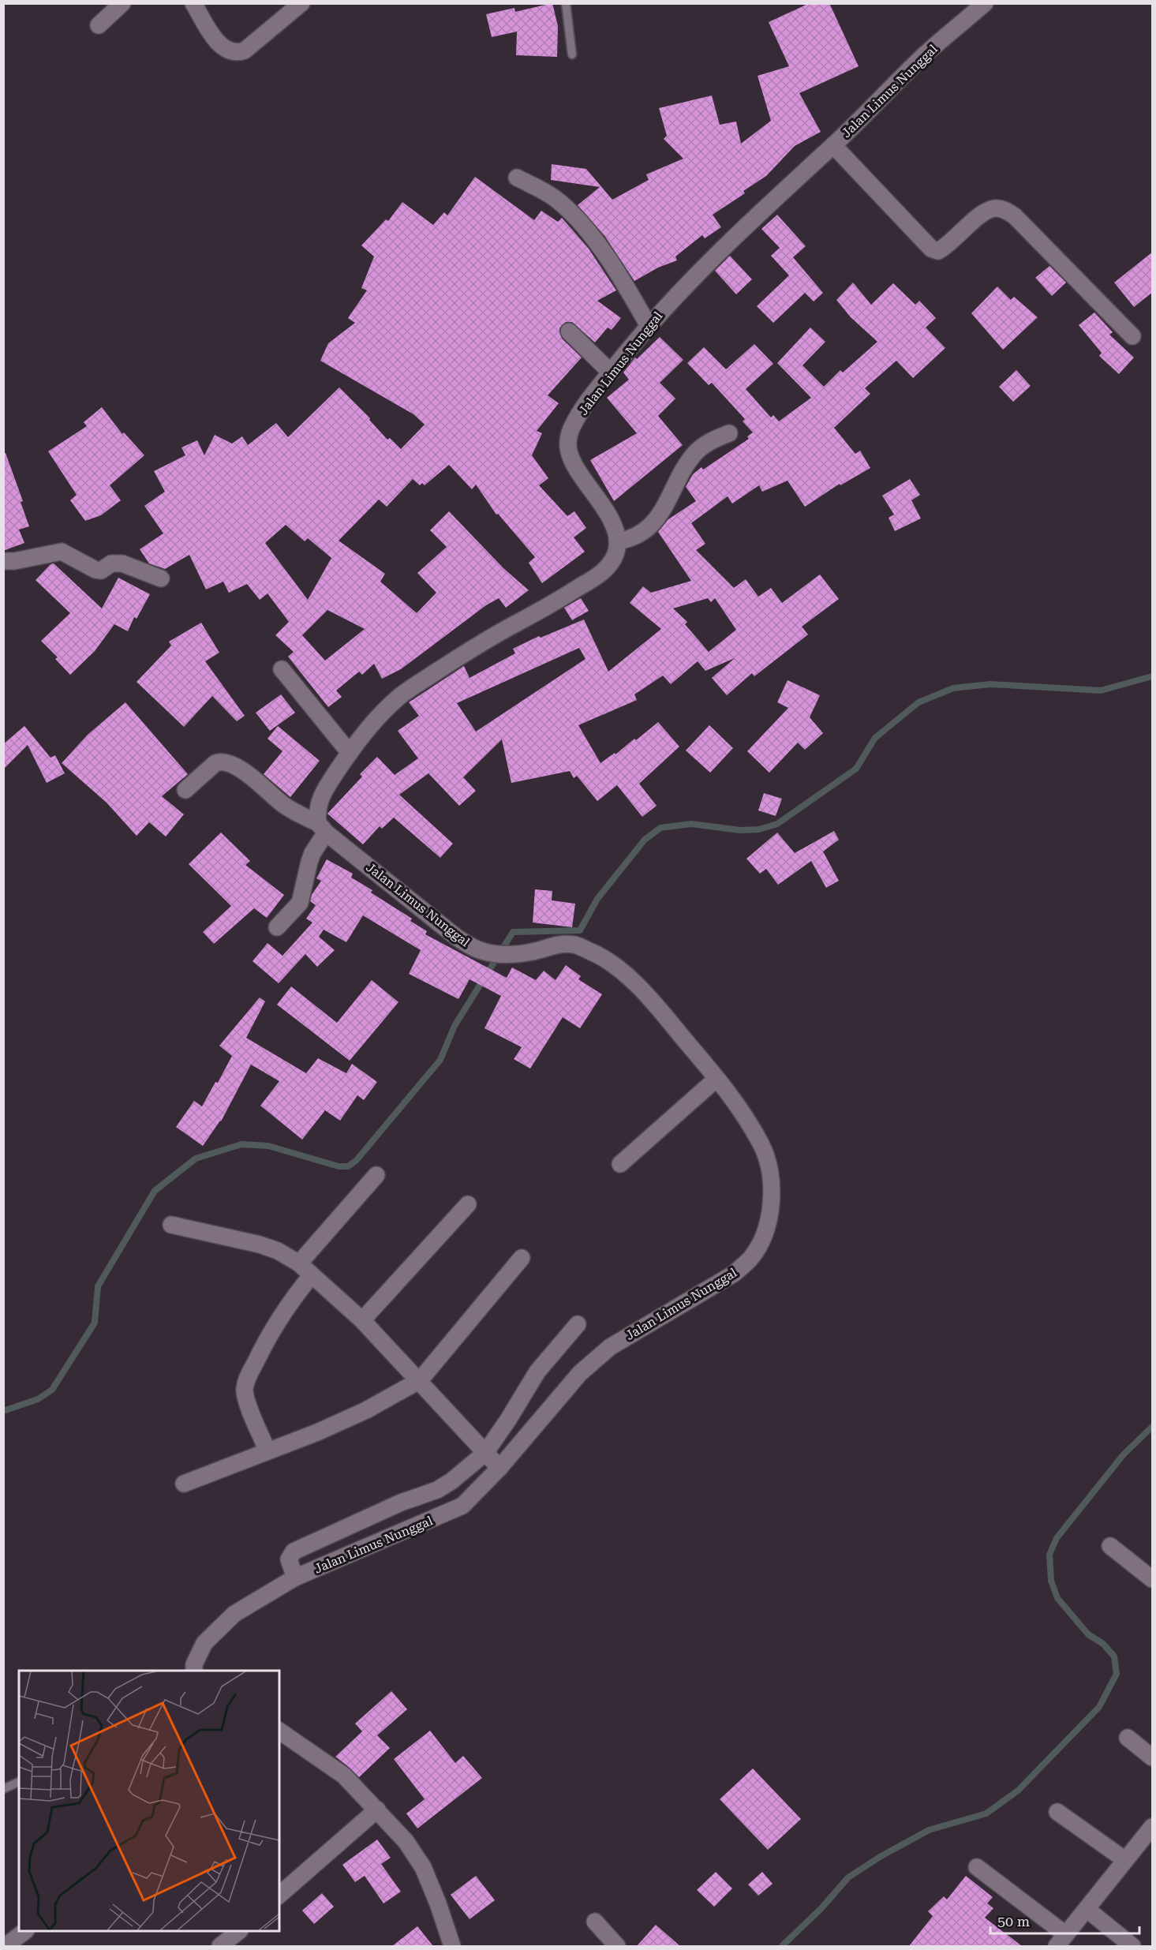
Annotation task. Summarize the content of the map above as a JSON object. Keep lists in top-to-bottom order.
{
  "streets": {
    "street": ["Jalan Limus Nunggal"]
  },
  "scale_bar": "50 m"
}
